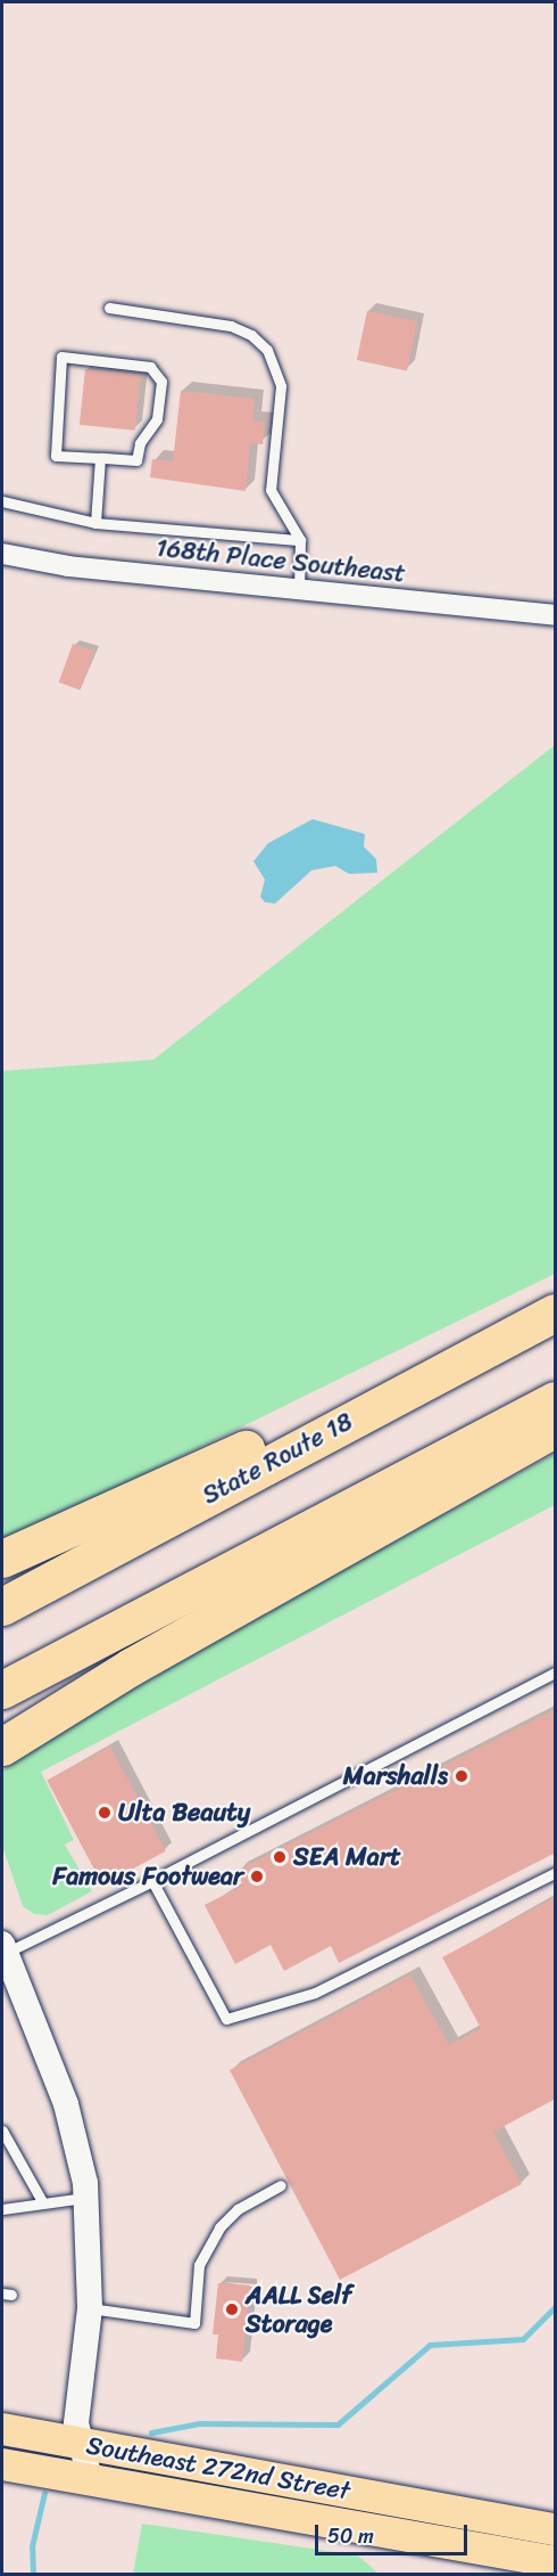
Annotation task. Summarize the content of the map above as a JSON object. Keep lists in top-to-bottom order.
{
  "streets": {
    "highway": ["State Route 18"],
    "main road": ["Southeast 272nd Street"],
    "street": ["168th Place Southeast"]
  },
  "places": [
    "Marshalls",
    "Ulta Beauty",
    "SEA Mart",
    "Famous Footwear",
    "AALL Self Storage"
  ],
  "scale_bar": "50 m"
}
